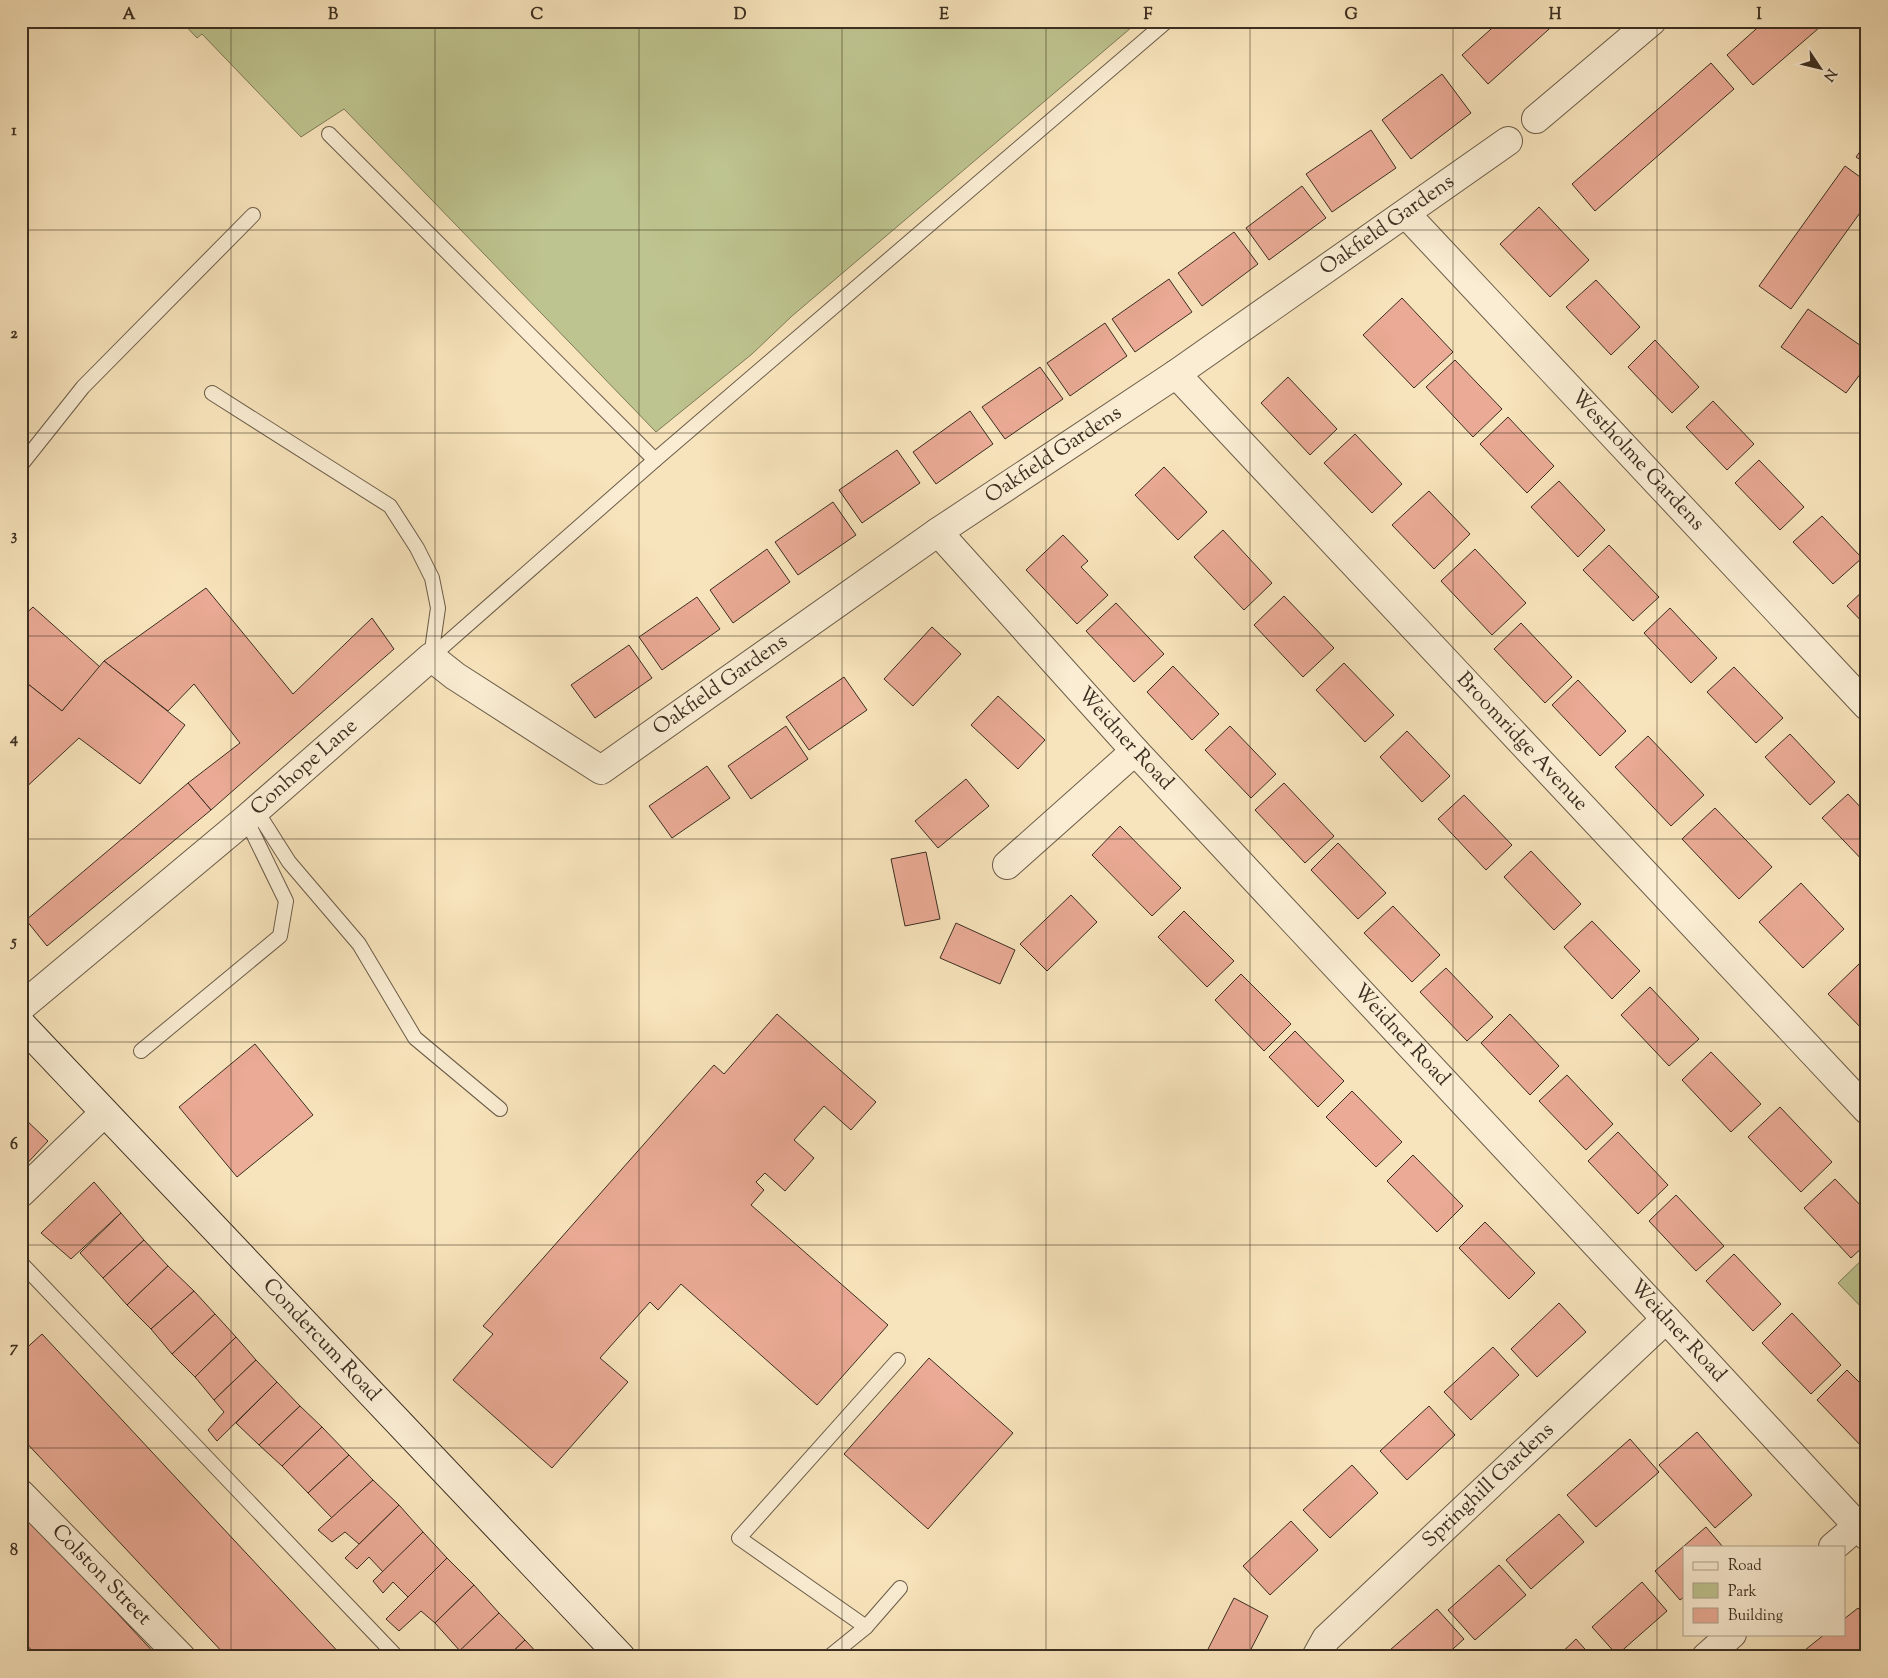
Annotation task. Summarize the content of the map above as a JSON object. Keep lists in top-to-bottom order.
{
  "streets": {
    "street": [
      "Oakfield Gardens",
      "Westholme Gardens",
      "Weidner Road",
      "Broomridge Avenue",
      "Conhope Lane",
      "Condercum Road",
      "Springhill Gardens",
      "Colston Street"
    ]
  },
  "crossings": [
    ["Oakfield Gardens", "Westholme Gardens"],
    ["Oakfield Gardens", "Weidner Road"],
    ["Oakfield Gardens", "Broomridge Avenue"],
    ["Oakfield Gardens", "Conhope Lane"],
    ["Weidner Road", "Springhill Gardens"]
  ],
  "legend": ["Road", "Park", "Building"],
  "north": "bottom right",
  "grid": {
    "columns": [
      "A",
      "B",
      "C",
      "D",
      "E",
      "F",
      "G",
      "H",
      "I"
    ],
    "rows": [
      "1",
      "2",
      "3",
      "4",
      "5",
      "6",
      "7",
      "8"
    ]
  }
}
